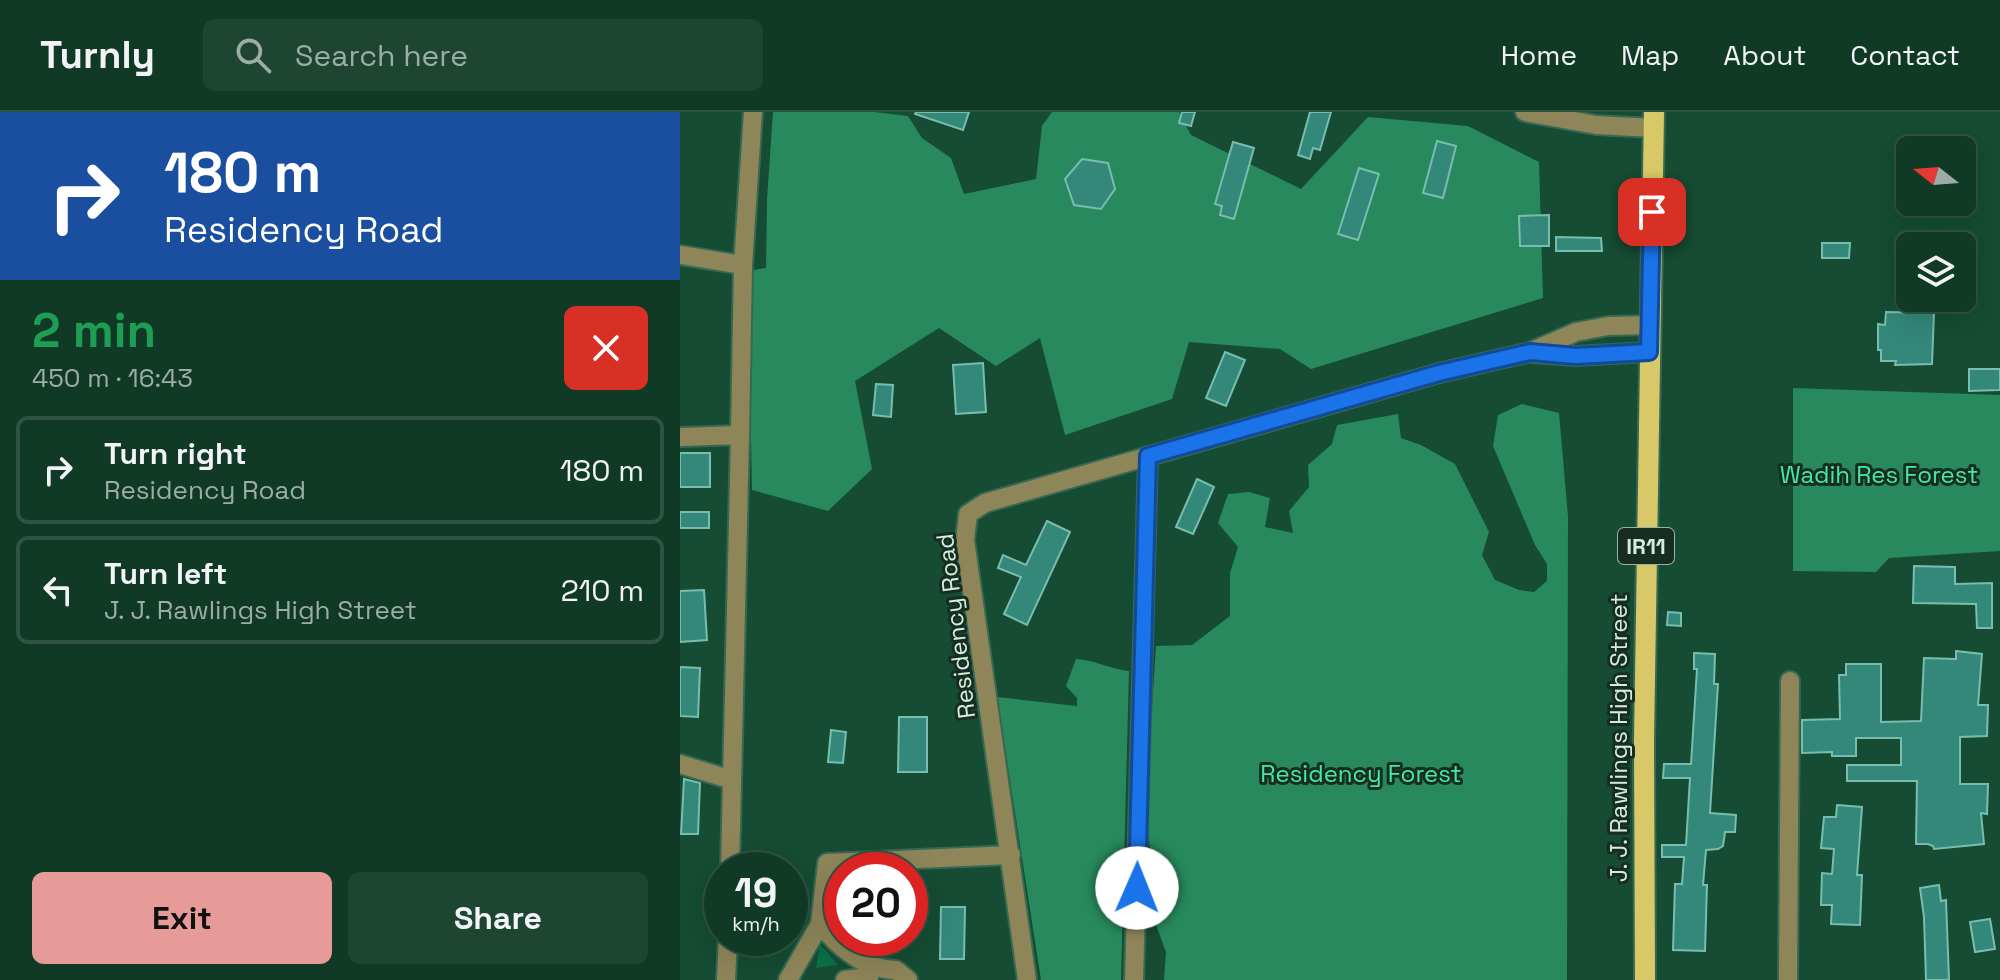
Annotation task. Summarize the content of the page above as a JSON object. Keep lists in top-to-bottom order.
{
  "streets": {
    "main road": ["IR11", "J. J. Rawlings High Street"],
    "street": ["Residency Road"]
  },
  "crossings": [
    ["Residency Road", "J. J. Rawlings High Street"]
  ],
  "parks": ["Wadih Res Forest", "Residency Forest"],
  "north": "left",
  "page": {
    "header": "Turnly",
    "search": "Search here",
    "nav": [
      "Home",
      "Map",
      "About",
      "Contact"
    ],
    "turn": ["180 m", "Residency Road"],
    "heading": ["2 min", "450 m · 16:43"],
    "list": [
      {
        "name": "Turn right",
        "note": "Residency Road",
        "value": "180 m"
      },
      {
        "name": "Turn left",
        "note": "J. J. Rawlings High Street",
        "value": "210 m"
      }
    ],
    "speed": "19 km/h",
    "limit": "20",
    "buttons": ["Exit", "Share"]
  }
}
